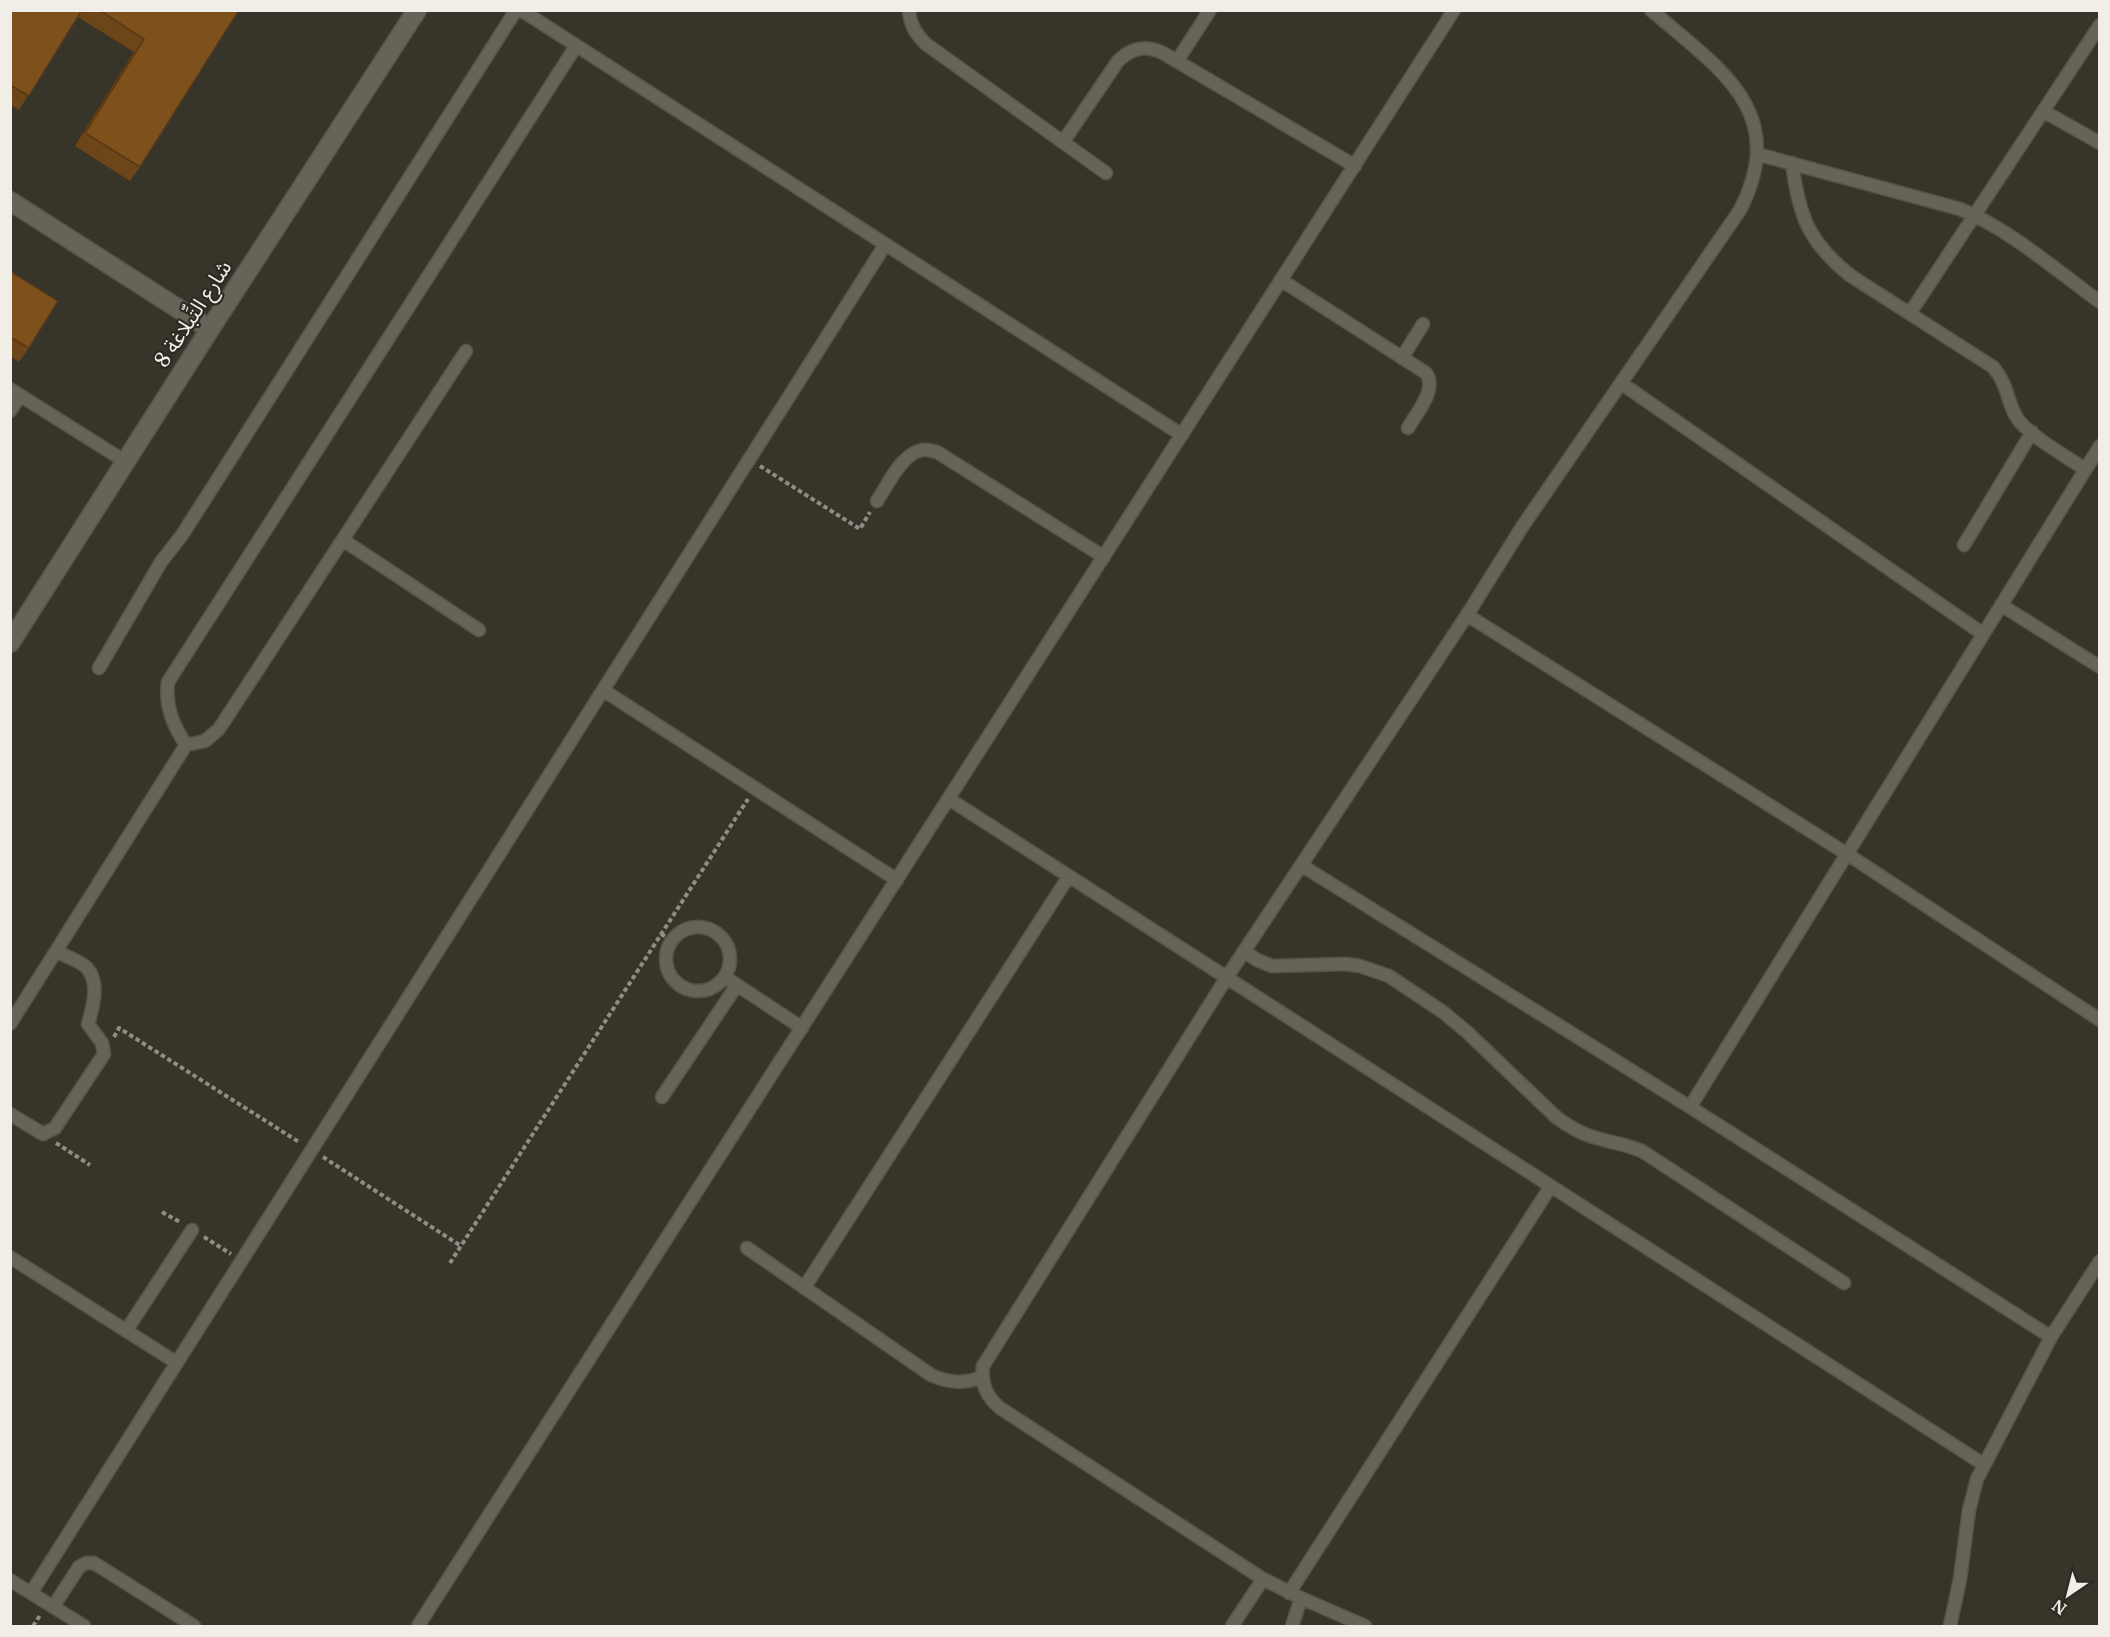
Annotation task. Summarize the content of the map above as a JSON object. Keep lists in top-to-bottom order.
{
  "streets": {
    "street": ["شارع التِّبلاغة 8"]
  },
  "north": "bottom left"
}
